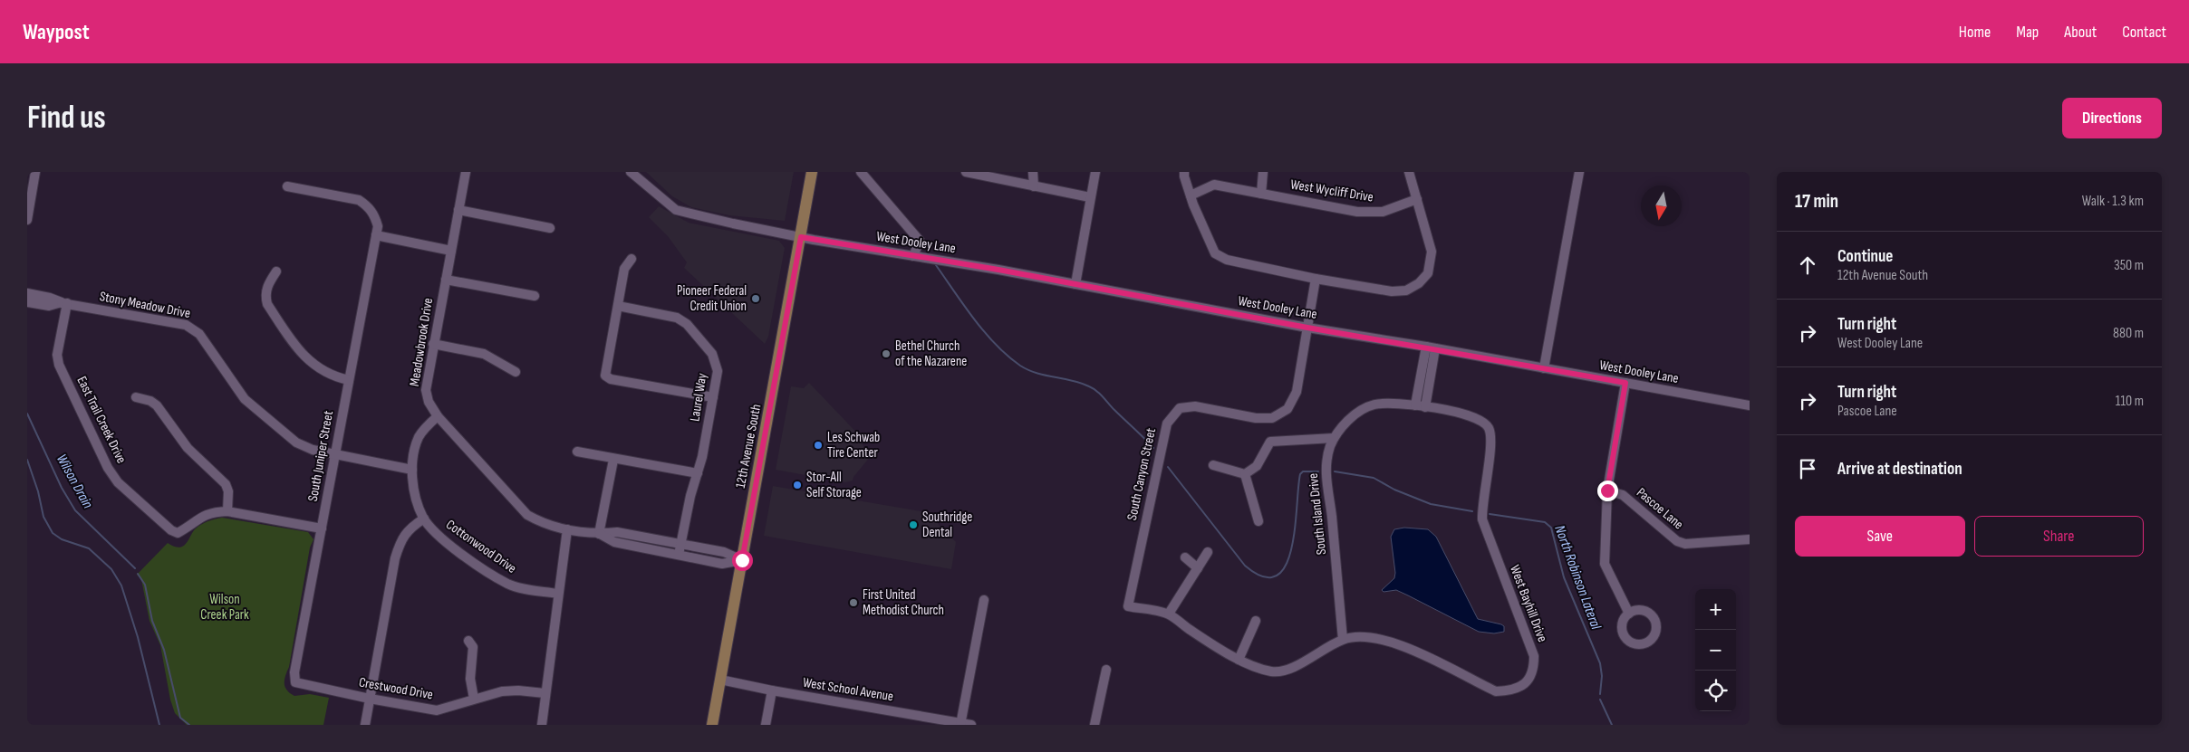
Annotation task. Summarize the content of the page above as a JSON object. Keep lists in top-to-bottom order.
{
  "streets": {
    "main road": ["12th Avenue South"],
    "street": [
      "West Wycliff Drive",
      "West Dooley Lane",
      "Stony Meadow Drive",
      "Meadowbrook Drive",
      "Laurel Way",
      "East Trail Creek Drive",
      "South Juniper Street",
      "South Canyon Street",
      "Pascoe Lane",
      "South Island Drive",
      "Cottonwood Drive",
      "West Bayhill Drive",
      "Crestwood Drive",
      "West School Avenue"
    ]
  },
  "crossings": [
    ["West Dooley Lane", "12th Avenue South"],
    ["West Dooley Lane", "South Canyon Street"],
    ["Stony Meadow Drive", "East Trail Creek Drive"],
    ["Stony Meadow Drive", "South Juniper Street"],
    ["Stony Meadow Drive", "Cottonwood Drive"],
    ["Meadowbrook Drive", "Laurel Way"],
    ["Meadowbrook Drive", "12th Avenue South"],
    ["Meadowbrook Drive", "Cottonwood Drive"],
    ["East Trail Creek Drive", "South Juniper Street"],
    ["12th Avenue South", "West School Avenue"],
    ["South Juniper Street", "Crestwood Drive"],
    ["South Canyon Street", "West Bayhill Drive"],
    ["South Island Drive", "West Bayhill Drive"]
  ],
  "water": ["Wilson Drain", "North Robinson Lateral"],
  "parks": ["Wilson Creek Park"],
  "places": [
    "Pioneer Federal Credit Union",
    "Bethel Church of the Nazarene",
    "Les Schwab Tire Center",
    "Stor-All Self Storage",
    "Southridge Dental",
    "First United Methodist Church"
  ],
  "north": "bottom",
  "page": {
    "header": "Waypost",
    "nav": [
      "Home",
      "Map",
      "About",
      "Contact"
    ],
    "buttons": [
      "Directions",
      ["Save", "Share"]
    ],
    "title": "Find us",
    "heading": ["17 min", "Walk · 1.3 km"],
    "list": [
      ["Continue", "12th Avenue South", "350 m"],
      ["Turn right", "West Dooley Lane", "880 m"],
      ["Turn right", "Pascoe Lane", "110 m"],
      "Arrive at destination"
    ],
    "map_buttons": ["+", "−"]
  }
}
